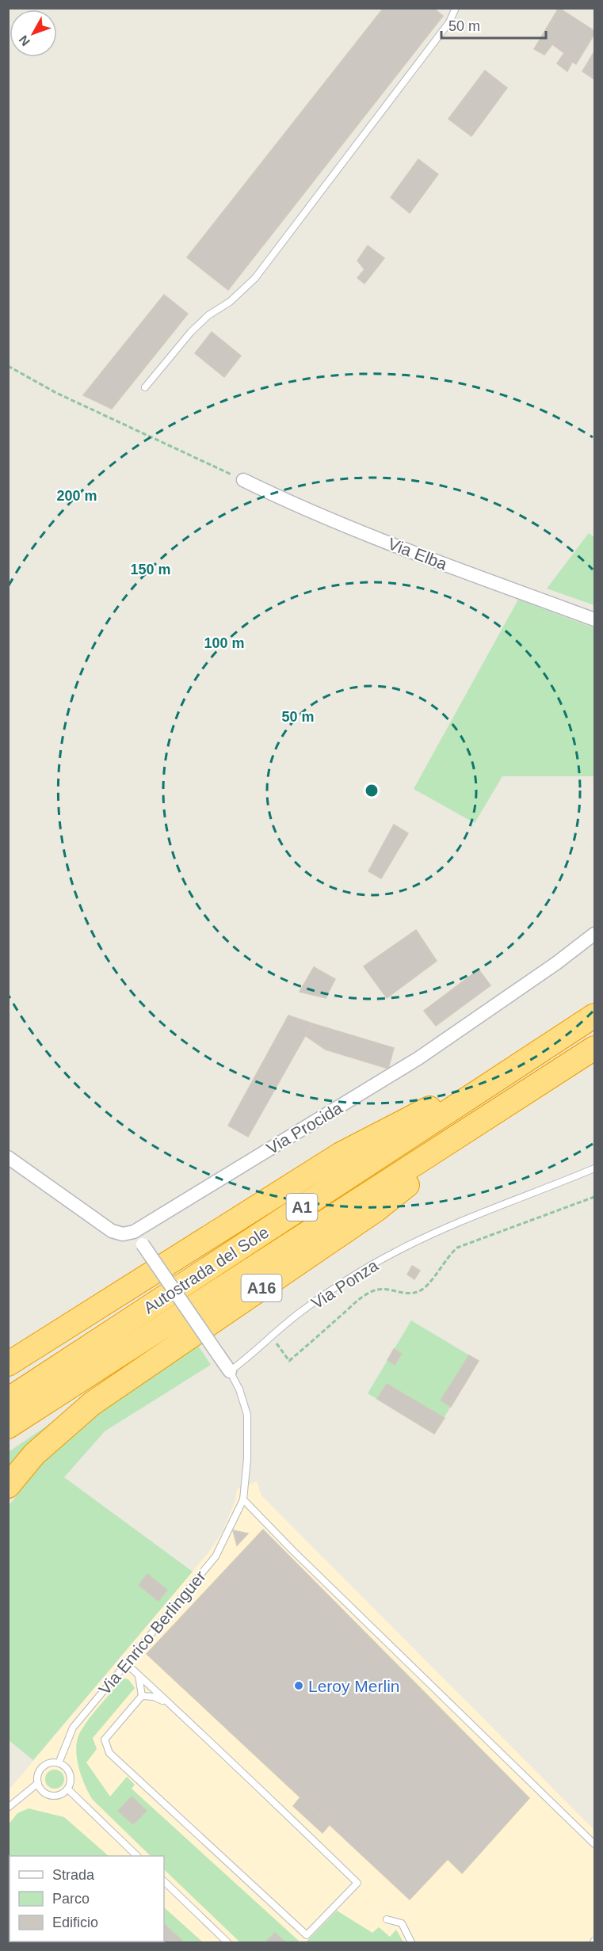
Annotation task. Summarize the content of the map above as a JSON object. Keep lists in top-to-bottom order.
{
  "streets": {
    "highway": ["A1", "Autostrada del Sole", "A16"],
    "street": ["Via Elba", "Via Procida"],
    "lane": ["Via Ponza", "Via Enrico Berlinguer"]
  },
  "crossings": [
    ["Autostrada del Sole", "A16"]
  ],
  "places": ["Leroy Merlin"],
  "legend": ["Strada", "Parco", "Edificio"],
  "scale_bar": "50 m",
  "north": "bottom left",
  "rings": [
    "200 m",
    "150 m",
    "100 m",
    "50 m"
  ]
}
